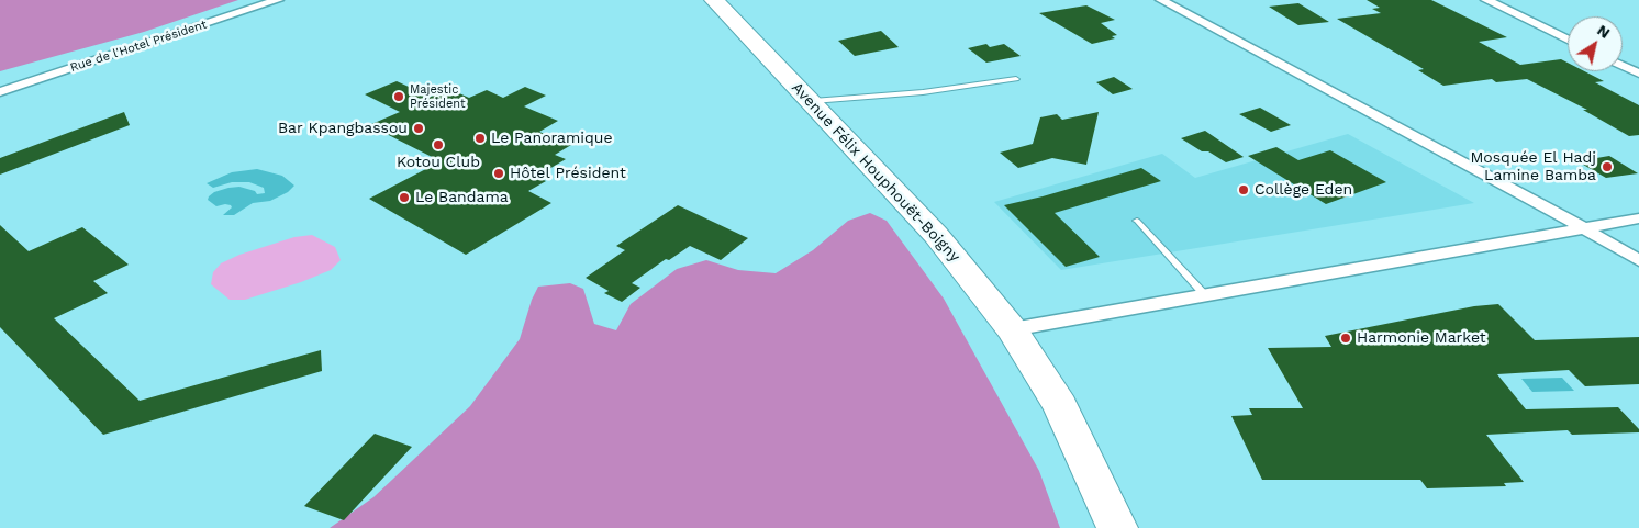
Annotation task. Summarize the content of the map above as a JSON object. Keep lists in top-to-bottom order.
{
  "streets": {
    "highway": ["Avenue Félix Houphouët-Boigny"],
    "street": ["Rue de l'Hotel Président"]
  },
  "places": [
    "Majestic Président",
    "Bar Kpangbassou",
    "Le Panoramique",
    "Kotou Club",
    "Mosquée El Hadj Lamine Bamba",
    "Hôtel Président",
    "Collège Eden",
    "Le Bandama",
    "Harmonie Market"
  ],
  "north": "top right"
}
